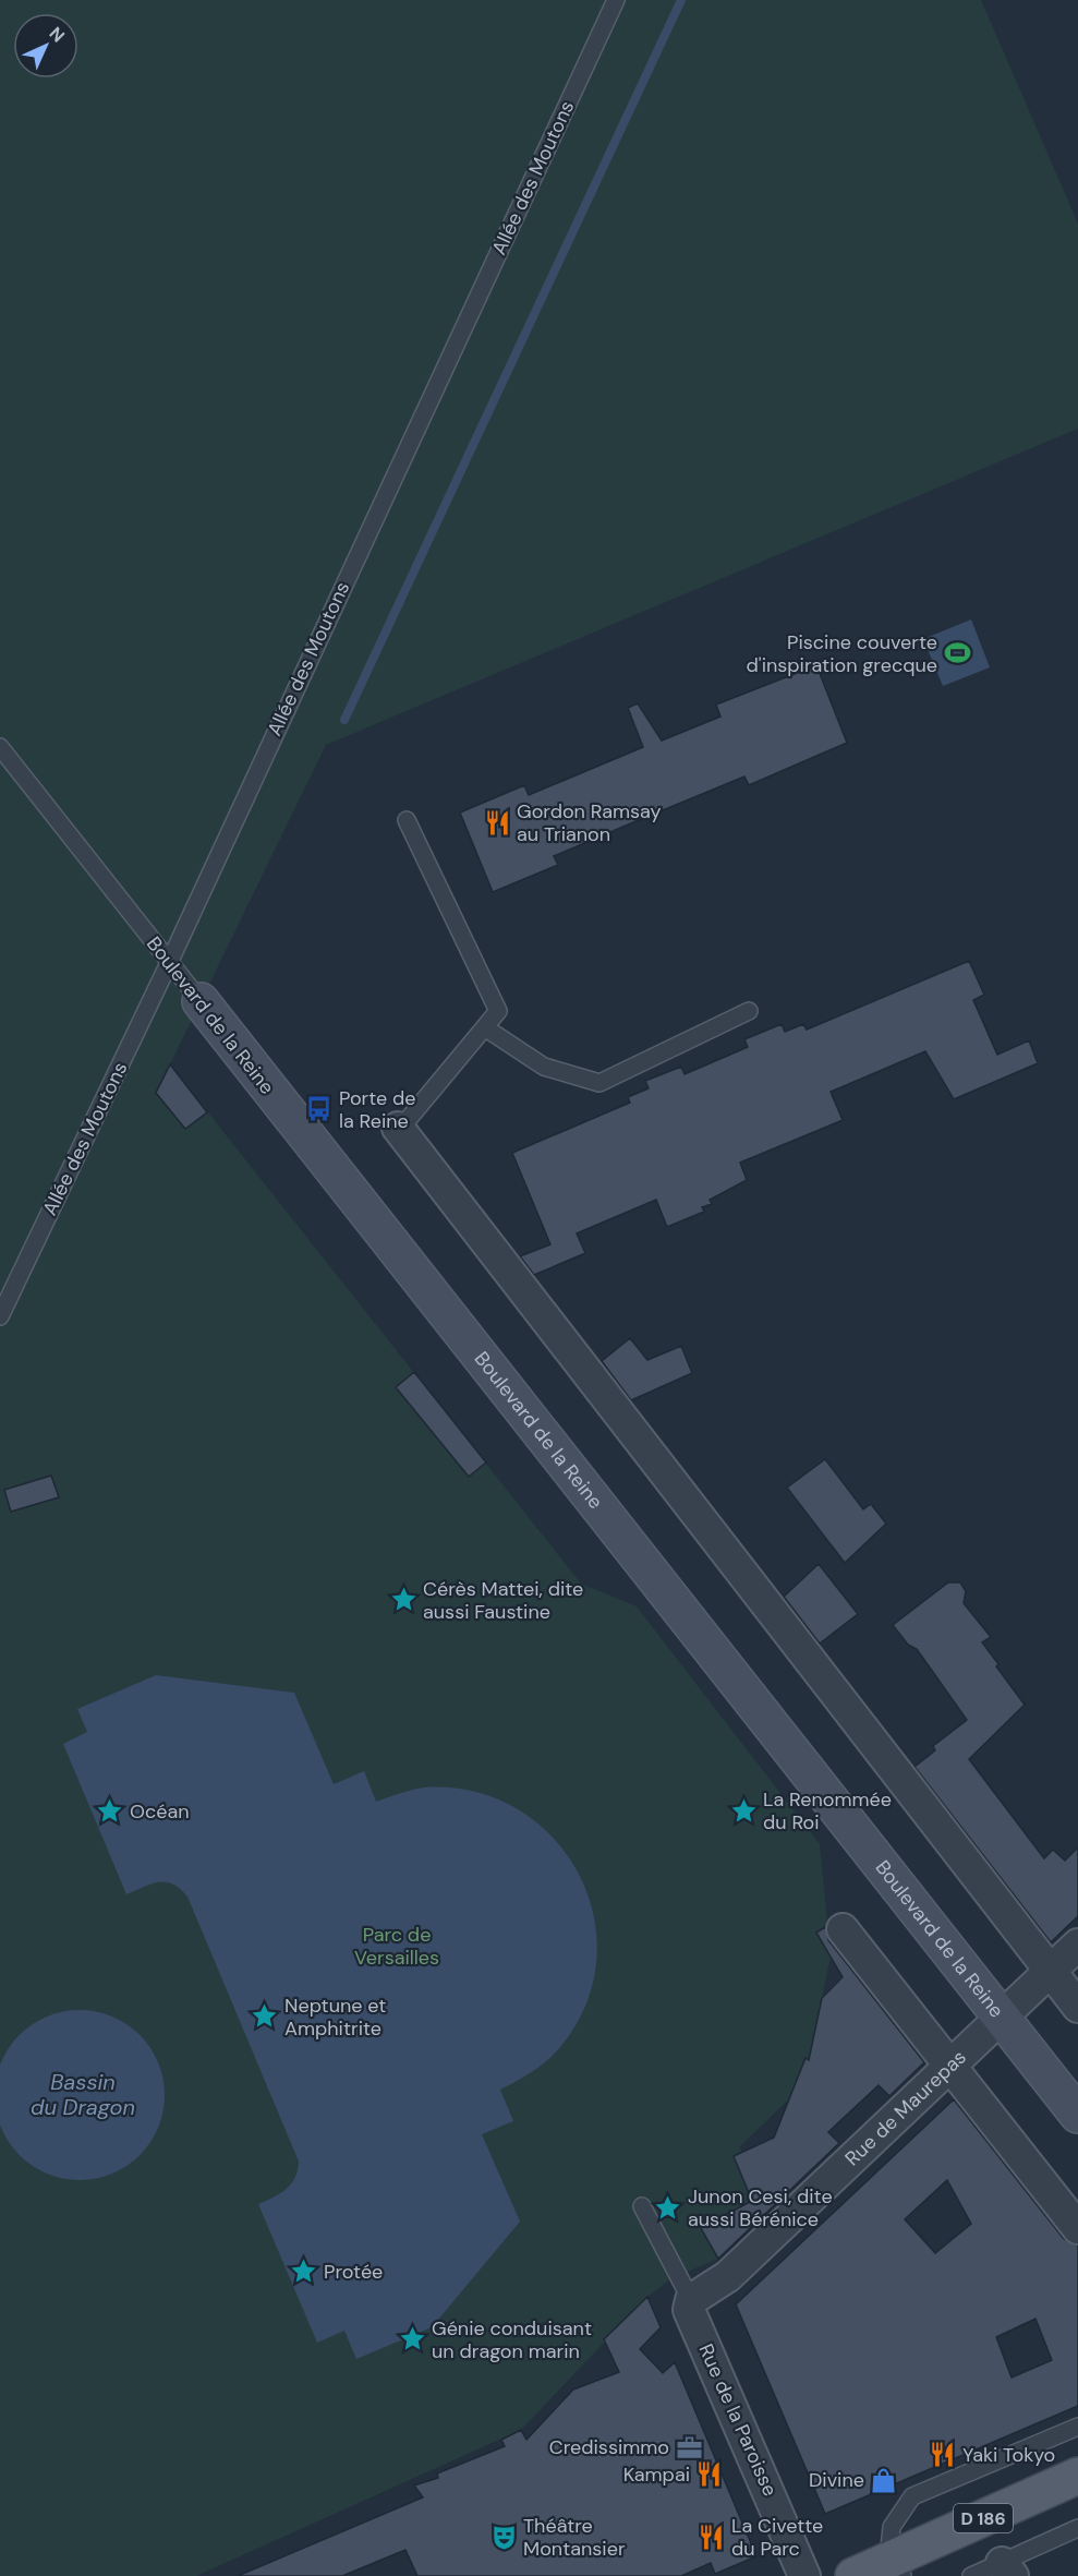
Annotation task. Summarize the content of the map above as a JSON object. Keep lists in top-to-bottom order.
{
  "streets": {
    "main road": ["D 186"],
    "street": ["Boulevard de la Reine", "Rue de Maurepas", "Rue de la Paroisse"],
    "lane": ["Allée des Moutons"]
  },
  "crossings": [
    ["Allée des Moutons", "Boulevard de la Reine"],
    ["Boulevard de la Reine", "Rue de Maurepas"],
    ["Rue de Maurepas", "Rue de la Paroisse"]
  ],
  "water": ["Bassin du Dragon"],
  "parks": ["Parc de Versailles"],
  "places": {
    "sports": ["Piscine couverte d'inspiration grecque"],
    "restaurant": [
      "Gordon Ramsay au Trianon",
      "Yaki Tokyo",
      "Kampai",
      "La Civette du Parc"
    ],
    "bus stop": ["Porte de la Reine"],
    "place": [
      "Cérès Mattei, dite aussi Faustine",
      "La Renommée du Roi",
      "Océan",
      "Neptune et Amphitrite",
      "Junon Cesi, dite aussi Bérénice",
      "Protée",
      "Génie conduisant un dragon marin"
    ],
    "office": ["Credissimmo"],
    "shop": ["Divine"],
    "theatre": ["Théâtre Montansier"]
  },
  "north": "top right"
}
